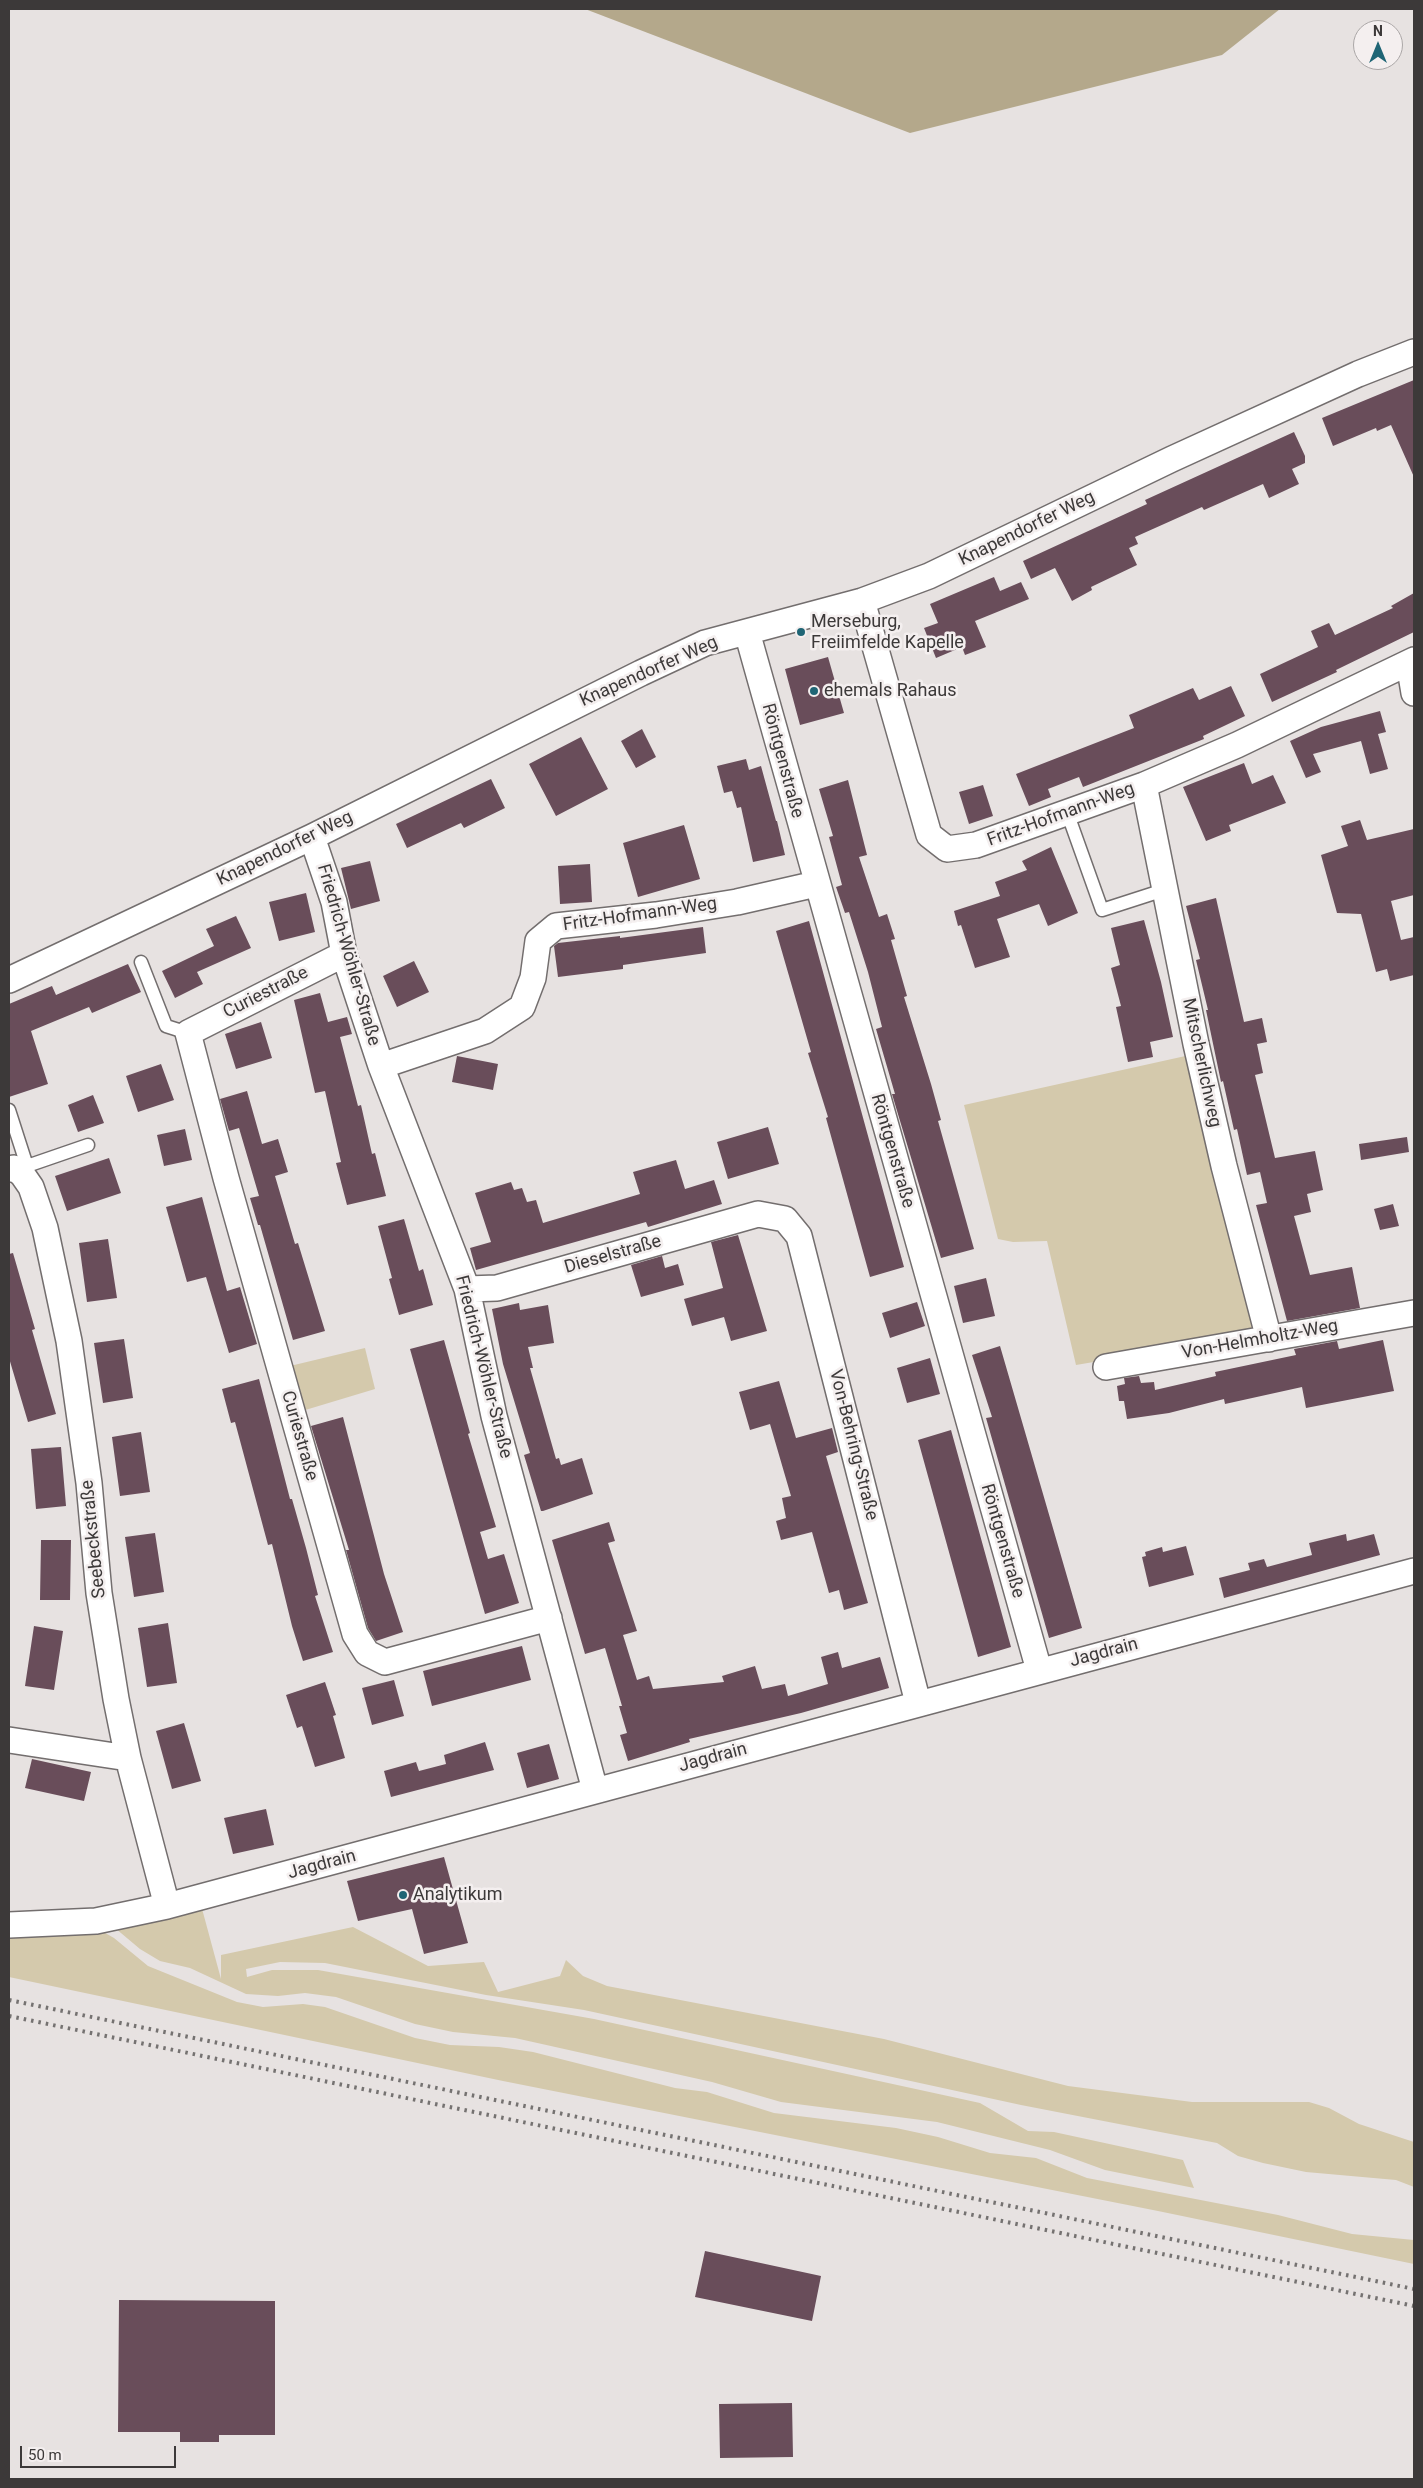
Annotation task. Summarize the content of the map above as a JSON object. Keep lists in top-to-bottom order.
{
  "streets": {
    "street": [
      "Knapendorfer Weg",
      "Röntgenstraße",
      "Fritz-Hofmann-Weg",
      "Friedrich-Wöhler-Straße",
      "Curiestraße",
      "Mitscherlichweg",
      "Dieselstraße",
      "Von-Helmholtz-Weg",
      "Von-Behring-Straße",
      "Seebeckstraße",
      "Jagdrain"
    ]
  },
  "crossings": [
    ["Knapendorfer Weg", "Röntgenstraße"],
    ["Knapendorfer Weg", "Fritz-Hofmann-Weg"],
    ["Knapendorfer Weg", "Friedrich-Wöhler-Straße"],
    ["Röntgenstraße", "Fritz-Hofmann-Weg"],
    ["Röntgenstraße", "Jagdrain"],
    ["Fritz-Hofmann-Weg", "Friedrich-Wöhler-Straße"],
    ["Fritz-Hofmann-Weg", "Mitscherlichweg"],
    ["Friedrich-Wöhler-Straße", "Curiestraße"],
    ["Friedrich-Wöhler-Straße", "Dieselstraße"],
    ["Friedrich-Wöhler-Straße", "Jagdrain"],
    ["Mitscherlichweg", "Von-Helmholtz-Weg"],
    ["Dieselstraße", "Von-Behring-Straße"],
    ["Von-Behring-Straße", "Jagdrain"],
    ["Seebeckstraße", "Jagdrain"]
  ],
  "places": ["Merseburg, Freiimfelde Kapelle", "ehemals Rahaus", "Analytikum"],
  "scale_bar": "50 m",
  "north": "top"
}
